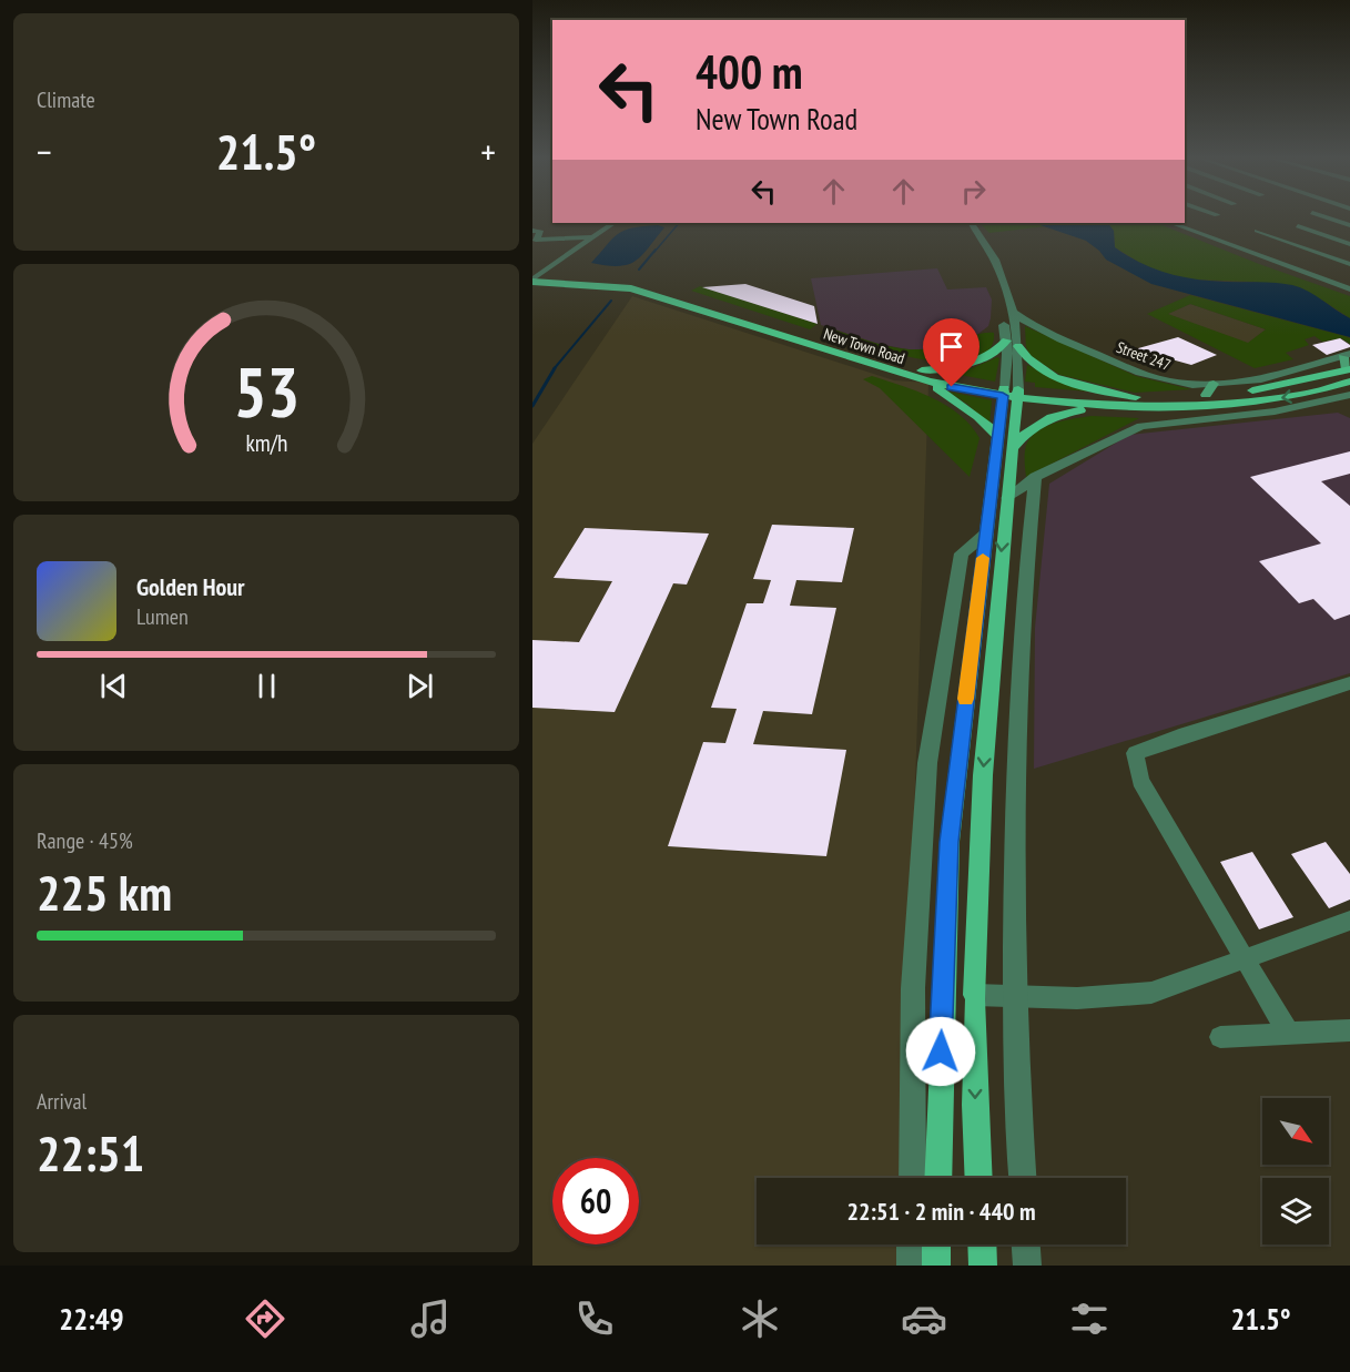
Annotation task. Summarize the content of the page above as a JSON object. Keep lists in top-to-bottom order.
{
  "streets": {
    "main road": ["New Town Road"],
    "street": ["Street 247"]
  },
  "north": "bottom right",
  "page": {
    "tile": [
      "Climate",
      ["Range · 45%", "225 km"],
      ["Arrival", "22:51"]
    ],
    "turn": ["400 m", "New Town Road"],
    "heat": ["−", "21.5°", "+"],
    "song": ["Golden Hour", "Lumen"],
    "limit": "60",
    "trip": "22:51 · 2 min · 440 m",
    "tabs": ["22:49", "21.5°"],
    "gauge": ["53", "km/h"]
  }
}
